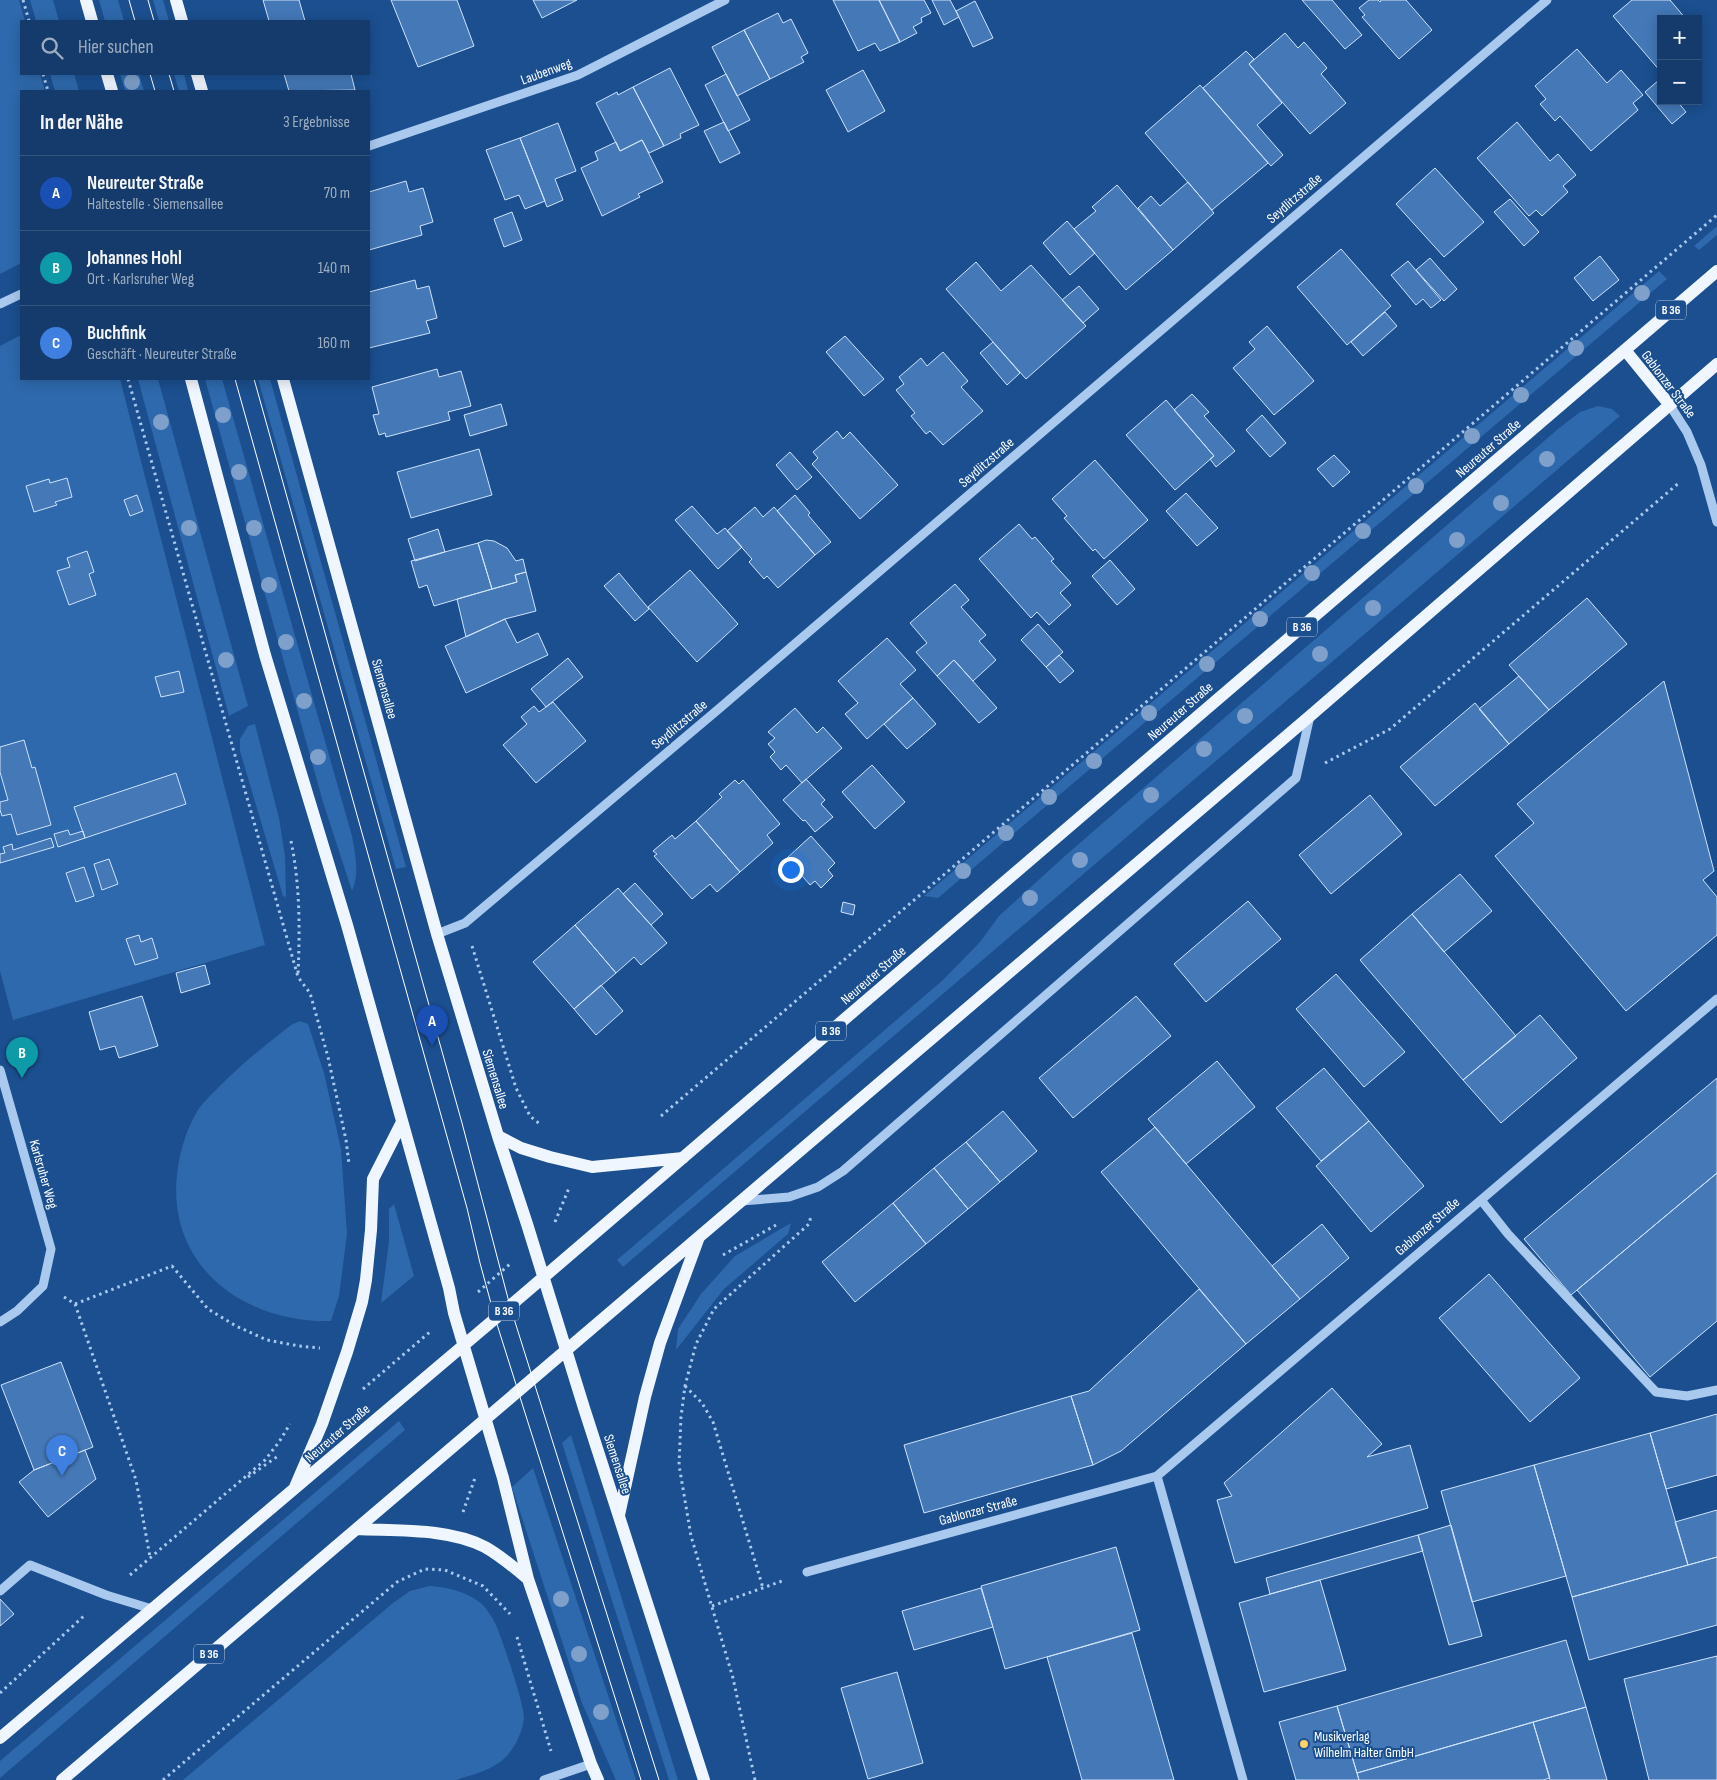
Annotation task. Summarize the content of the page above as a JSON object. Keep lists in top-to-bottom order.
{
  "streets": {
    "main road": [
      "B 36",
      "Gablonzer Straße",
      "Neureuter Straße",
      "Siemensallee"
    ],
    "street": ["Laubenweg", "Seydlitzstraße", "Karlsruher Weg"]
  },
  "crossings": [
    ["Seydlitzstraße", "Siemensallee"],
    ["Gablonzer Straße", "Neureuter Straße"],
    ["Neureuter Straße", "Siemensallee"]
  ],
  "places": ["Musikverlag Wilhelm Halter GmbH"],
  "page": {
    "map_buttons": ["+", "−"],
    "search": "Hier suchen",
    "heading": ["In der Nähe", "3 Ergebnisse"],
    "list": [
      {
        "mark": "A",
        "name": "Neureuter Straße",
        "note": "Haltestelle · Siemensallee",
        "value": "70 m"
      },
      {
        "mark": "B",
        "name": "Johannes Hohl",
        "note": "Ort · Karlsruher Weg",
        "value": "140 m"
      },
      {
        "mark": "C",
        "name": "Buchfink",
        "note": "Geschäft · Neureuter Straße",
        "value": "160 m"
      }
    ],
    "pins": ["A", "B", "C"]
  }
}
